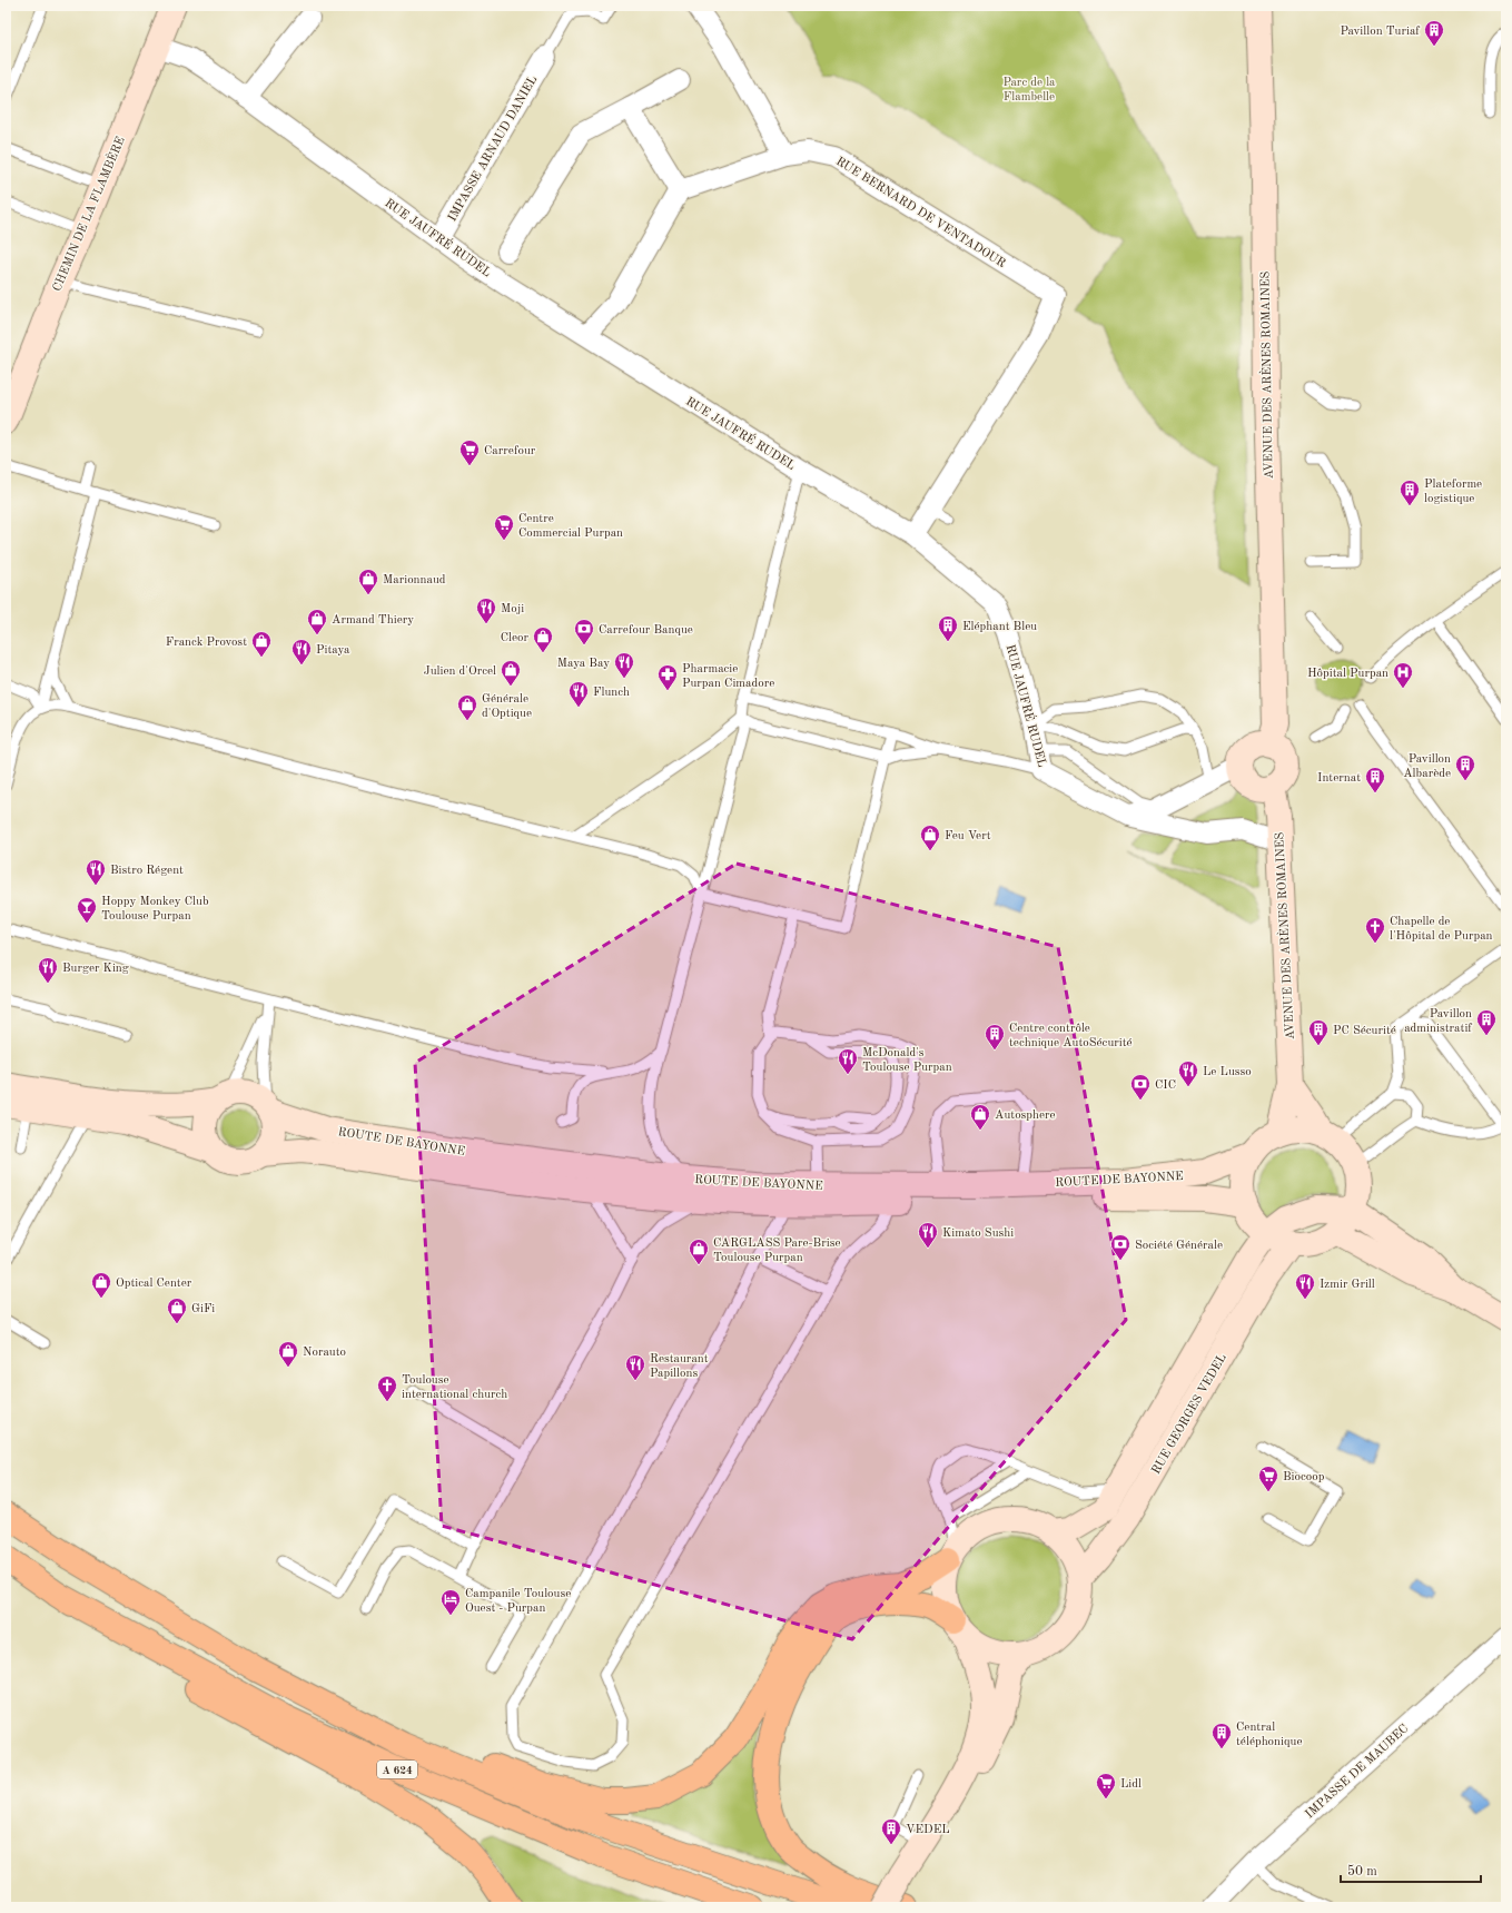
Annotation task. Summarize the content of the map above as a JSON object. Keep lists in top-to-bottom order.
{
  "streets": {
    "highway": ["A 624"],
    "main road": [
      "CHEMIN DE LA FLAMBÈRE",
      "AVENUE DES ARÈNES ROMAINES",
      "ROUTE DE BAYONNE",
      "RUE GEORGES VEDEL"
    ],
    "street": [
      "IMPASSE ARNAUD DANIEL",
      "RUE BERNARD DE VENTADOUR",
      "RUE JAUFRÉ RUDEL",
      "IMPASSE DE MAUBEC"
    ]
  },
  "crossings": [
    ["IMPASSE ARNAUD DANIEL", "RUE JAUFRÉ RUDEL"],
    ["RUE BERNARD DE VENTADOUR", "RUE JAUFRÉ RUDEL"],
    ["CHEMIN DE LA FLAMBÈRE", "RUE JAUFRÉ RUDEL"],
    ["RUE JAUFRÉ RUDEL", "AVENUE DES ARÈNES ROMAINES"]
  ],
  "parks": ["Parc de la Flambelle"],
  "places": {
    "building": [
      "Pavillon Turiaf",
      "Plateforme logistique",
      "Eléphant Bleu",
      "Pavillon Albarède",
      "Internat",
      "Pavillon administratif",
      "PC Sécurité",
      "Centre contrôle technique AutoSécurité",
      "Central téléphonique",
      "VEDEL"
    ],
    "supermarket": [
      "Carrefour",
      "Centre Commercial Purpan",
      "Biocoop",
      "Lidl"
    ],
    "shop": [
      "Marionnaud",
      "Armand Thiery",
      "Cleor",
      "Franck Provost",
      "Julien d'Orcel",
      "Générale d'Optique",
      "Feu Vert",
      "Autosphere",
      "CARGLASS Pare-Brise Toulouse Purpan",
      "Optical Center",
      "GiFi",
      "Norauto"
    ],
    "restaurant": [
      "Moji",
      "Pitaya",
      "Maya Bay",
      "Flunch",
      "Bistro Régent",
      "Burger King",
      "McDonald's Toulouse Purpan",
      "Le Lusso",
      "Kimato Sushi",
      "Izmir Grill",
      "Restaurant Papillons"
    ],
    "bank": ["Carrefour Banque", "CIC", "Société Générale"],
    "hospital": ["Hôpital Purpan"],
    "pharmacy": ["Pharmacie Purpan Cimadore"],
    "bar": ["Hoppy Monkey Club Toulouse Purpan"],
    "church": ["Chapelle de l'Hôpital de Purpan", "Toulouse international church"],
    "hotel": ["Campanile Toulouse Ouest - Purpan"]
  },
  "scale_bar": "50 m"
}
